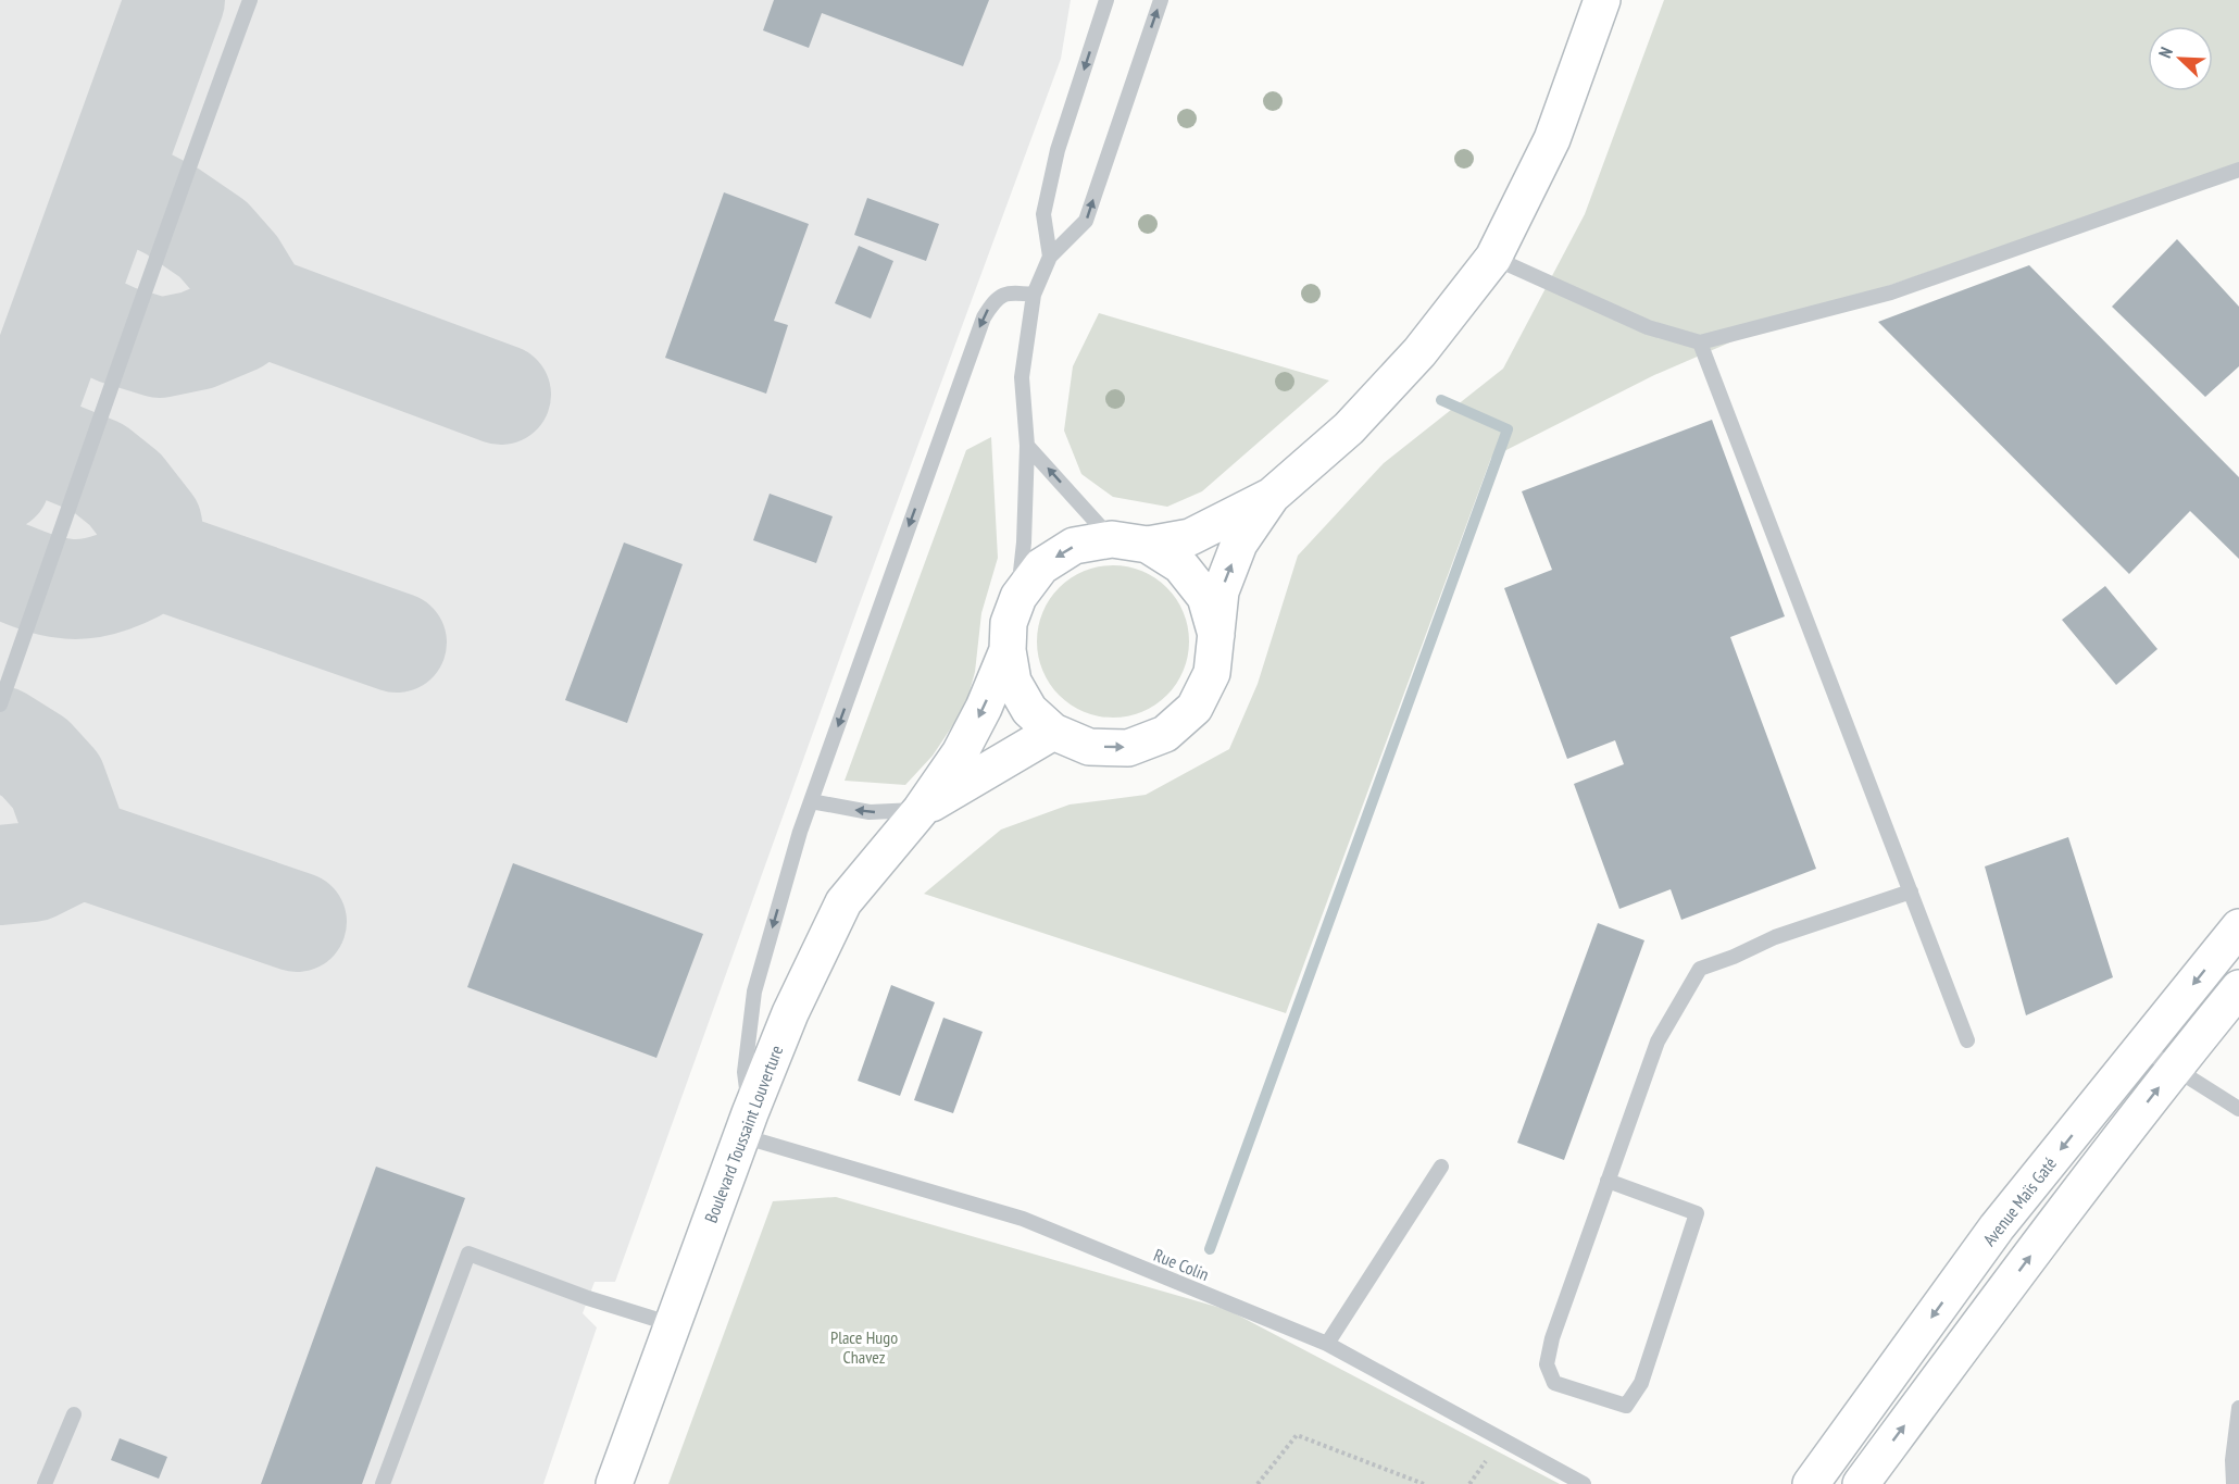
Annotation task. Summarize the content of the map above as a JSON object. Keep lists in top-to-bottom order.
{
  "streets": {
    "main road": ["Boulevard Toussaint Louverture", "Avenue Maïs Gaté"],
    "lane": ["Rue Colin"]
  },
  "crossings": [
    ["Boulevard Toussaint Louverture", "Rue Colin"]
  ],
  "parks": ["Place Hugo Chavez"],
  "north": "top left"
}
